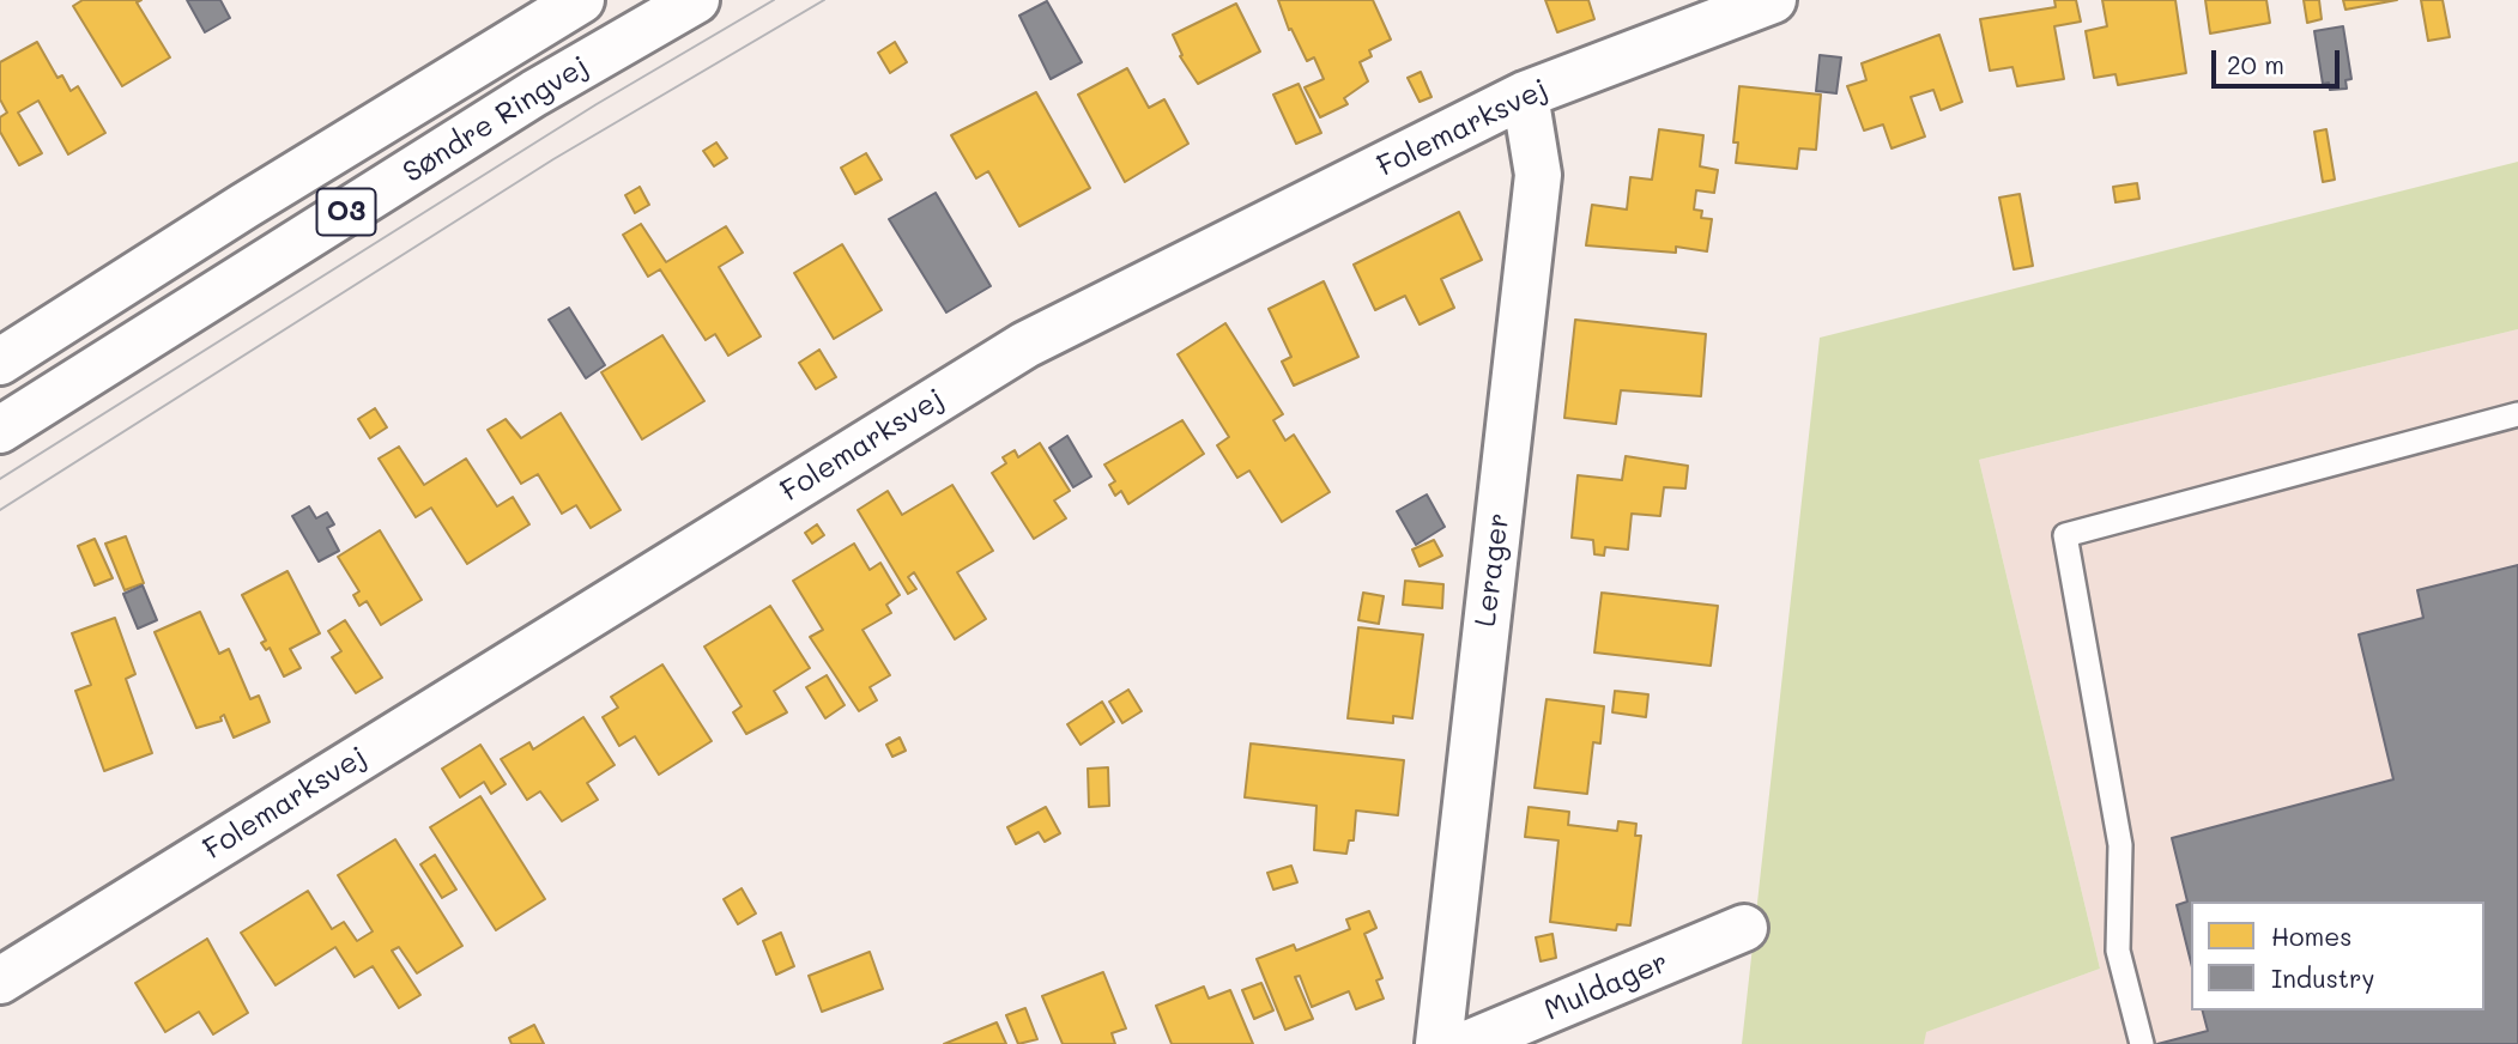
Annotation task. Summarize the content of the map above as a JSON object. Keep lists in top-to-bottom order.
{
  "streets": {
    "street": [
      "Søndre Ringvej",
      "Folemarksvej",
      "O3",
      "Lerager",
      "Muldager"
    ]
  },
  "crossings": [
    ["Folemarksvej", "Lerager"]
  ],
  "legend": ["Homes", "Industry"],
  "scale_bar": "20 m"
}
